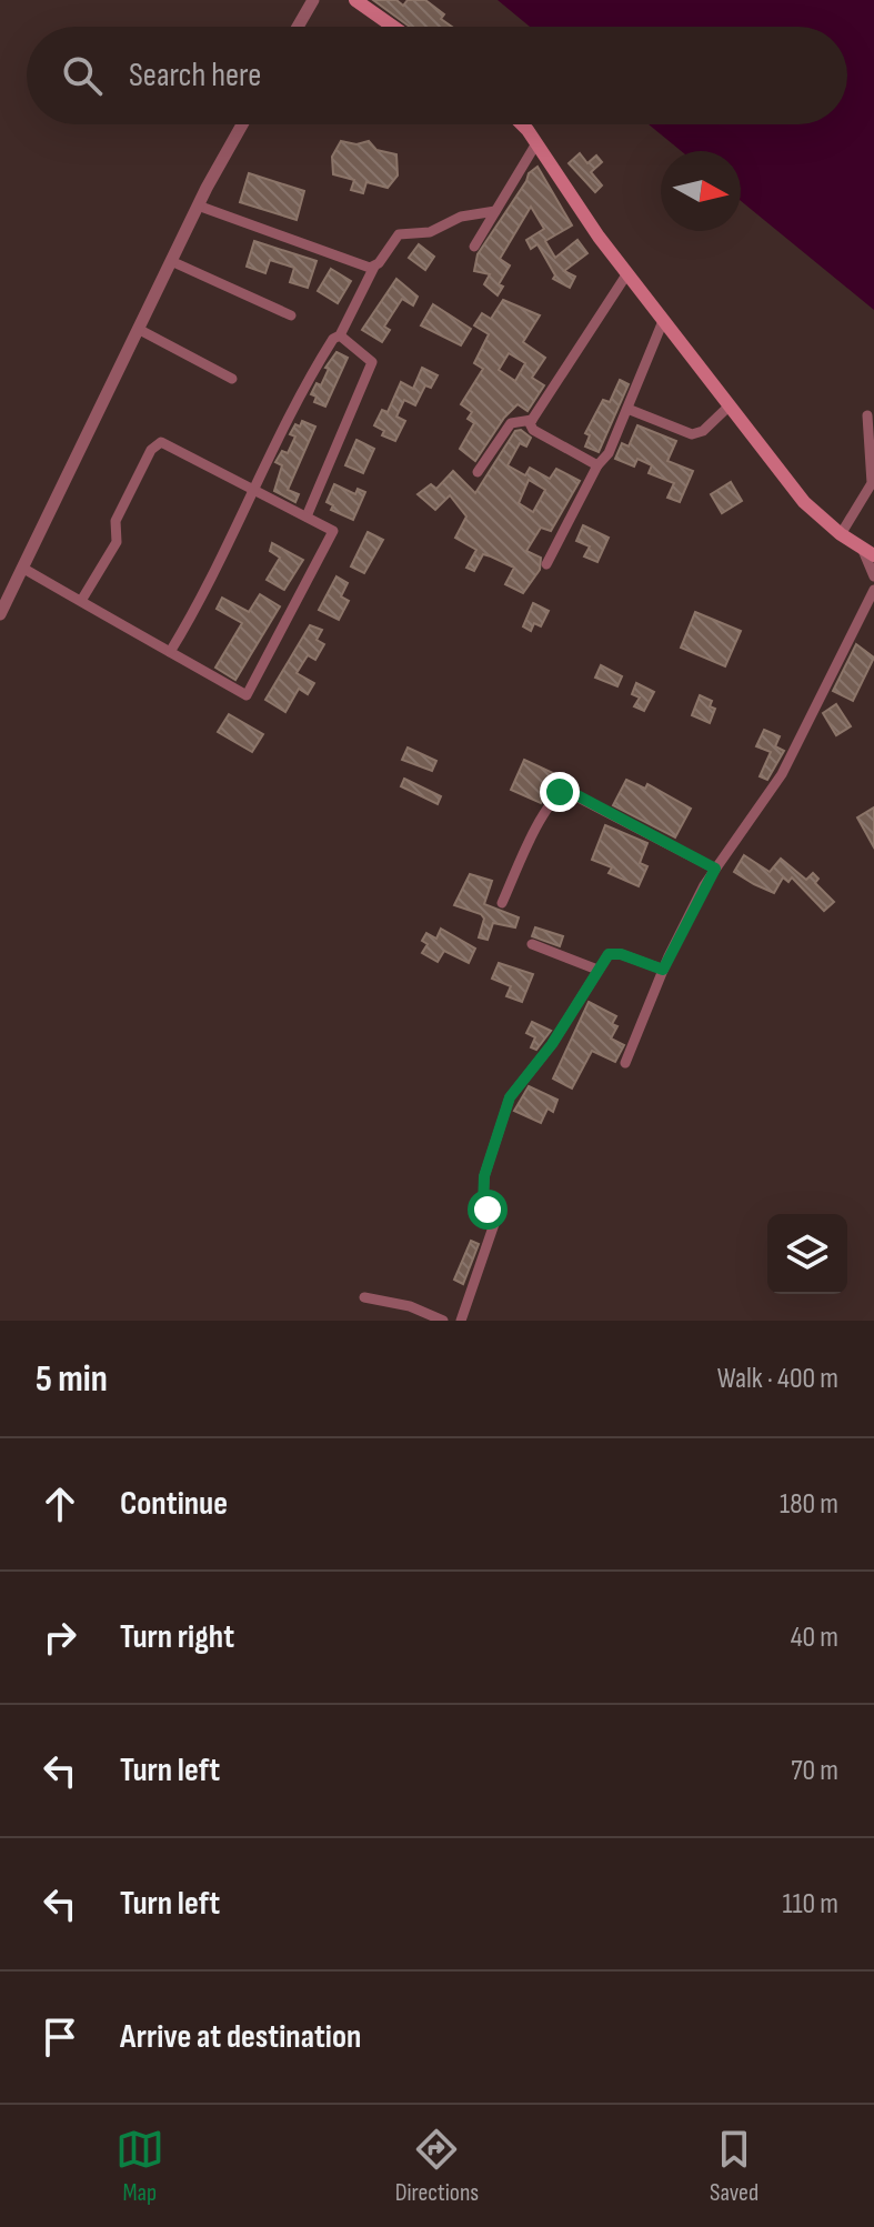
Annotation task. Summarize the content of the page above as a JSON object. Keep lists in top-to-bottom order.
{
  "north": "right",
  "page": {
    "search": "Search here",
    "heading": ["5 min", "Walk · 400 m"],
    "list": [
      ["Continue", "180 m"],
      ["Turn right", "40 m"],
      ["Turn left", "70 m"],
      ["Turn left", "110 m"],
      "Arrive at destination"
    ],
    "nav": ["Map", "Directions", "Saved"]
  }
}
